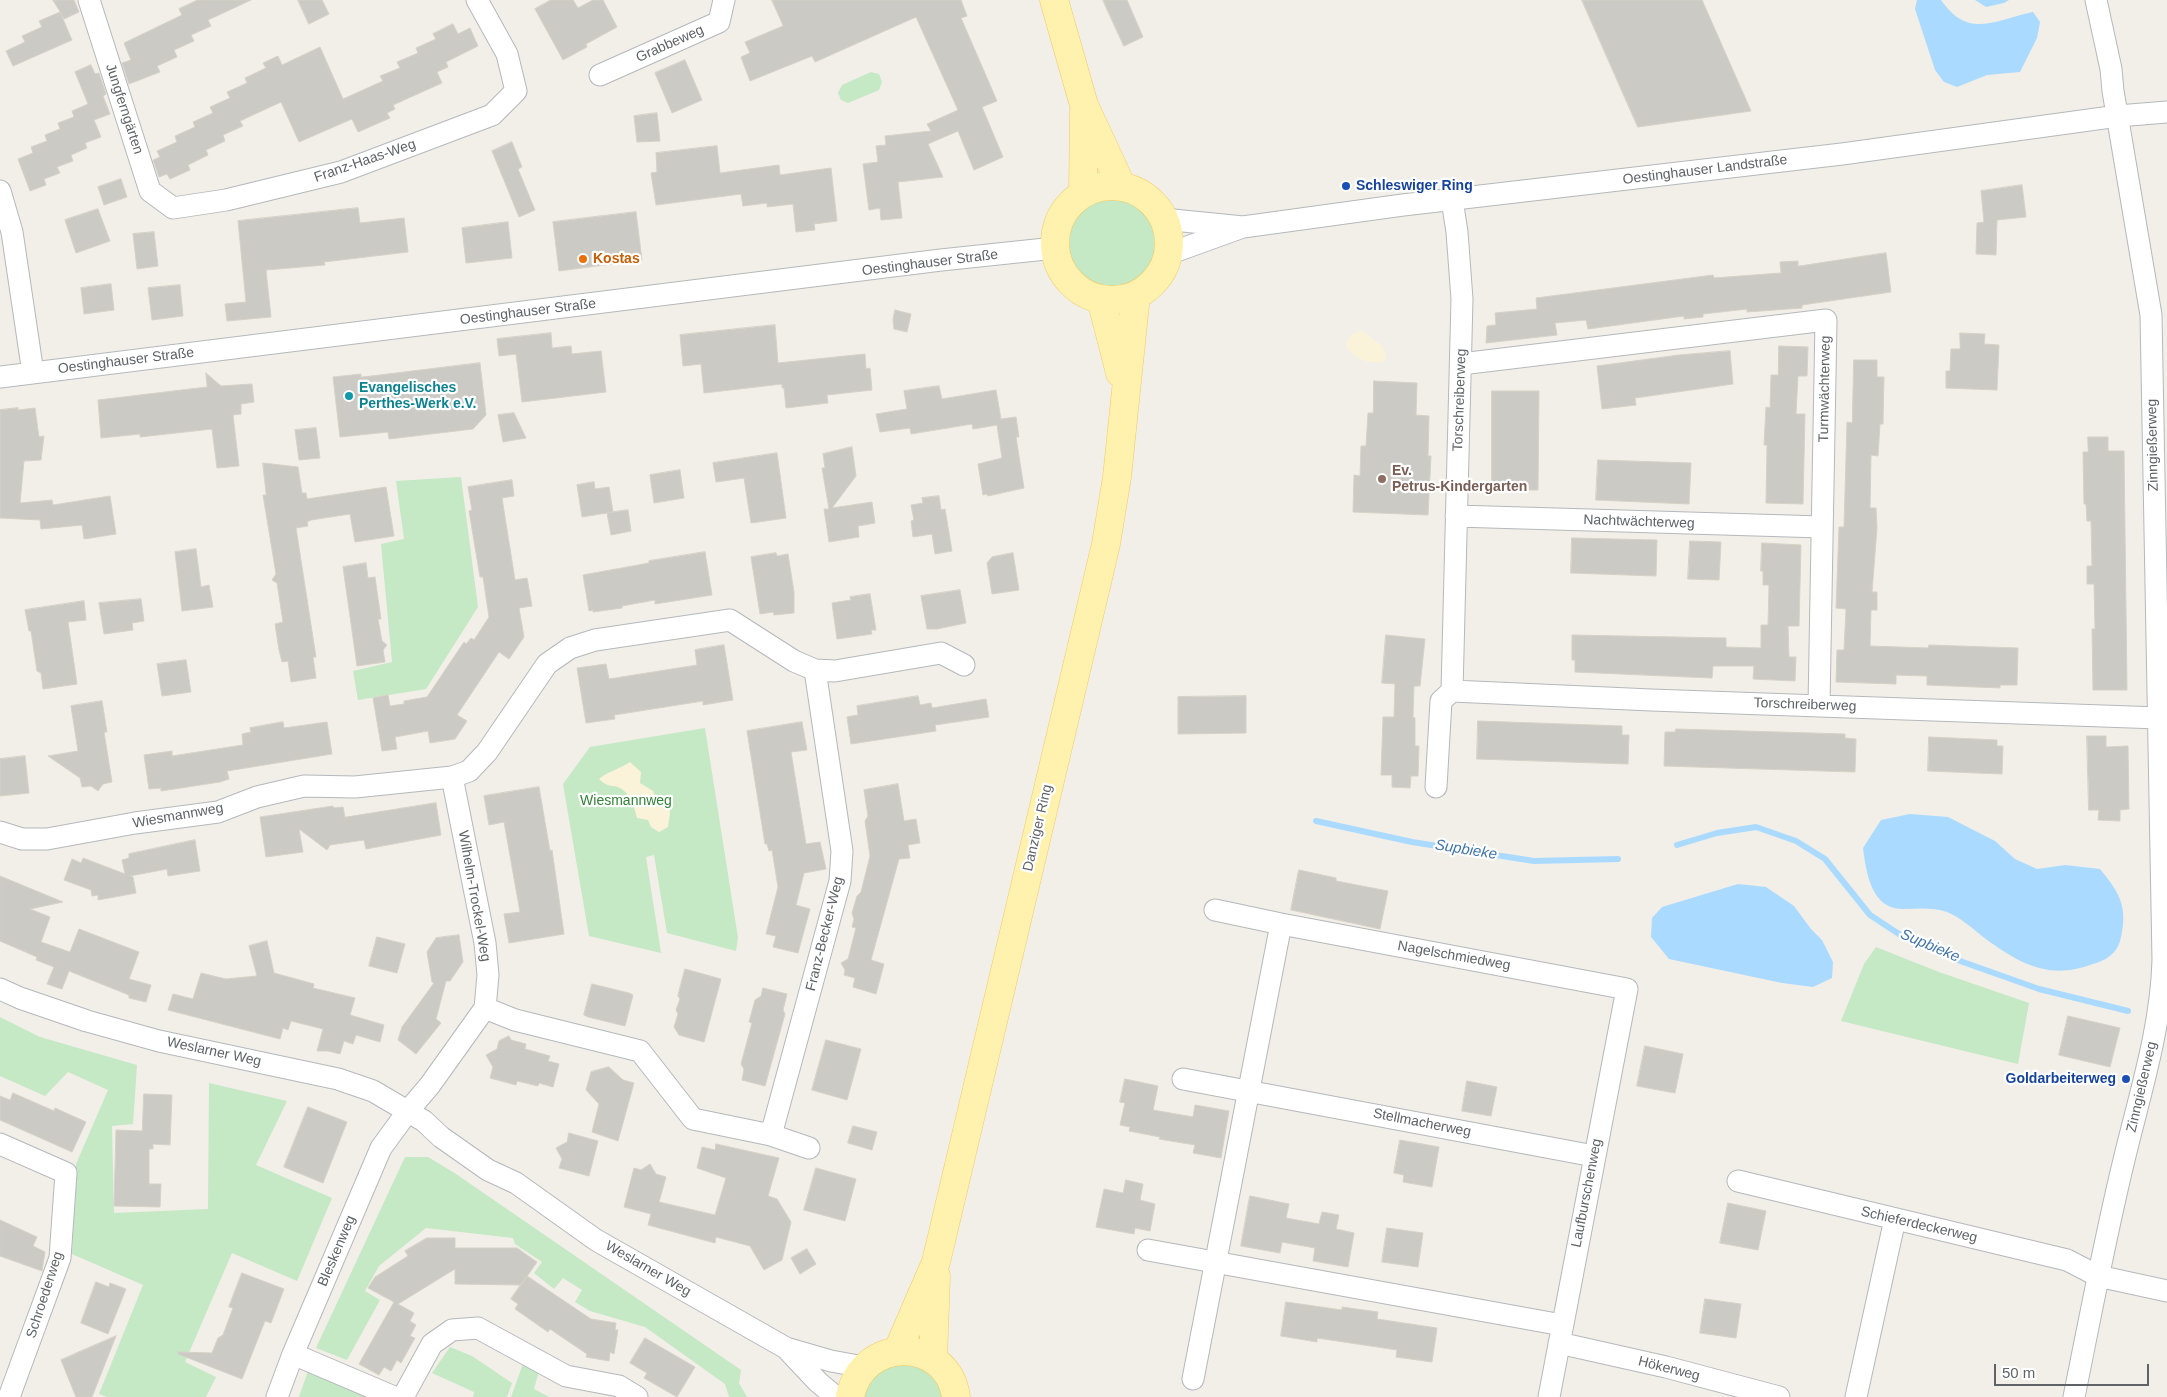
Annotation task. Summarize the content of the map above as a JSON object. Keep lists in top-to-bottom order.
{
  "streets": {
    "main road": ["Danziger Ring"],
    "street": [
      "Grabbeweg",
      "Jungferngärten",
      "Franz-Haas-Weg",
      "Oestinghauser Landstraße",
      "Oestinghauser Straße",
      "Turmwächterweg",
      "Torschreiberweg",
      "Zinngießerweg",
      "Nachtwächterweg",
      "Wiesmannweg",
      "Wilhelm-Trockel-Weg",
      "Franz-Becker-Weg",
      "Nagelschmiedweg",
      "Weslarner Weg",
      "Stellmacherweg",
      "Laufburschenweg",
      "Schieferdeckerweg",
      "Bleskenweg",
      "Schroederweg",
      "Hökerweg"
    ]
  },
  "crossings": [
    ["Jungferngärten", "Franz-Haas-Weg"],
    ["Oestinghauser Landstraße", "Oestinghauser Straße"],
    ["Oestinghauser Landstraße", "Torschreiberweg"],
    ["Oestinghauser Landstraße", "Zinngießerweg"],
    ["Oestinghauser Landstraße", "Danziger Ring"],
    ["Oestinghauser Straße", "Danziger Ring"],
    ["Turmwächterweg", "Torschreiberweg"],
    ["Turmwächterweg", "Nachtwächterweg"],
    ["Torschreiberweg", "Zinngießerweg"],
    ["Torschreiberweg", "Nachtwächterweg"],
    ["Zinngießerweg", "Schieferdeckerweg"],
    ["Wiesmannweg", "Wilhelm-Trockel-Weg"],
    ["Wiesmannweg", "Franz-Becker-Weg"],
    ["Nagelschmiedweg", "Laufburschenweg"],
    ["Weslarner Weg", "Bleskenweg"],
    ["Stellmacherweg", "Laufburschenweg"],
    ["Laufburschenweg", "Hökerweg"]
  ],
  "water": ["Supbieke"],
  "parks": ["Wiesmannweg"],
  "places": [
    "Schleswiger Ring",
    "Kostas",
    "Evangelisches Perthes-Werk e.V.",
    "Ev. Petrus-Kindergarten",
    "Goldarbeiterweg"
  ],
  "scale_bar": "50 m"
}
